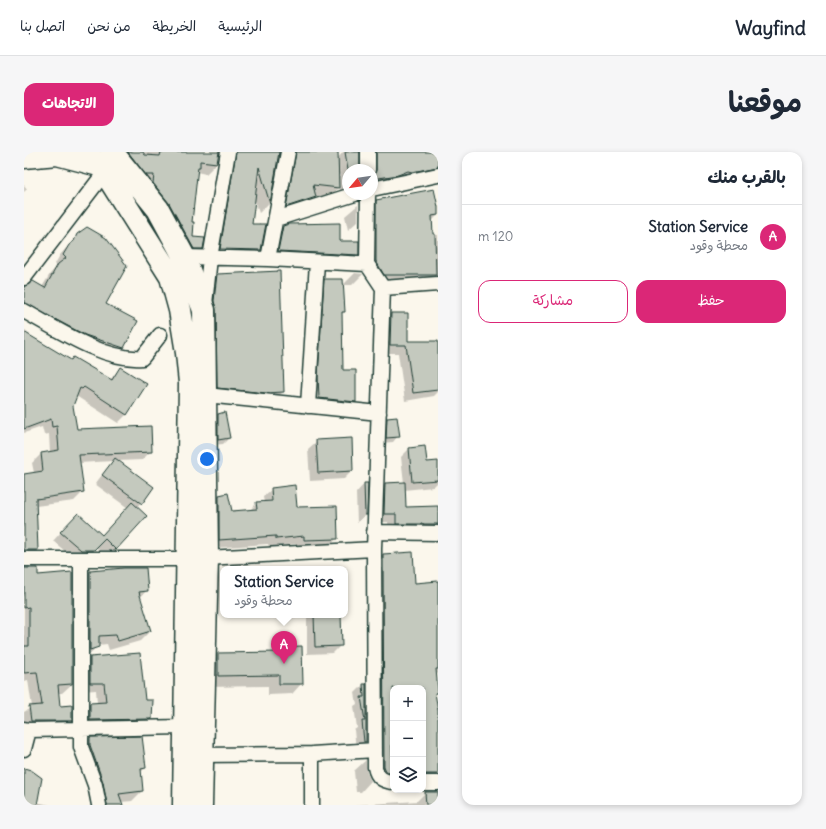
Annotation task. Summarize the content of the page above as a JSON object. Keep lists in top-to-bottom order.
{
  "north": "bottom left",
  "page": {
    "header": "Wayfind",
    "nav": [
      "الرئيسية",
      "الخريطة",
      "من نحن",
      "اتصل بنا"
    ],
    "title": "موقعنا",
    "buttons": [
      "الاتجاهات",
      ["حفظ", "مشاركة"]
    ],
    "heading": "بالقرب منك",
    "list": [
      {
        "mark": "A",
        "name": "Station Service",
        "note": "محطة وقود",
        "value": "120 m"
      }
    ],
    "popup": ["Station Service", "محطة وقود"],
    "pins": "A",
    "map_buttons": ["+", "−"]
  }
}
